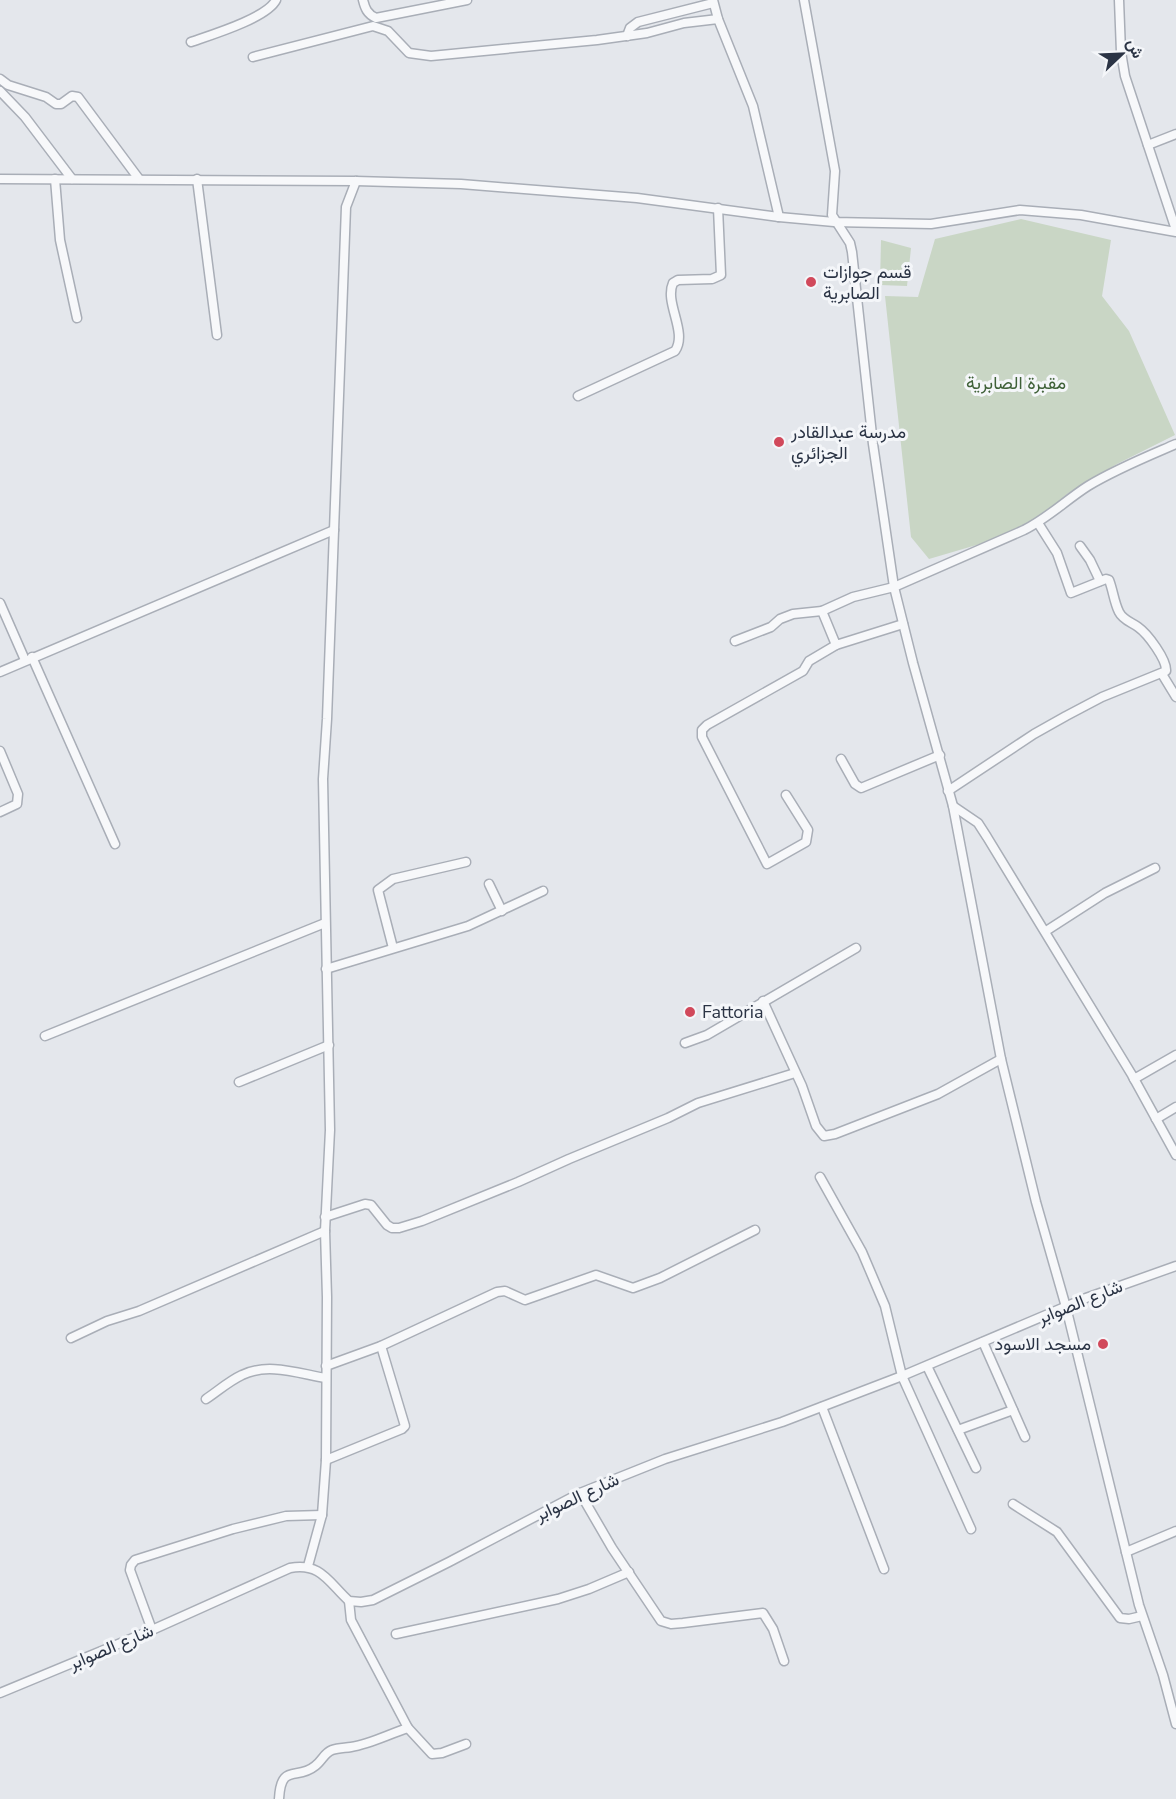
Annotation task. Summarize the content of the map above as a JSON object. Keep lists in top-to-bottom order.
{
  "streets": {
    "street": ["شارع الصوابر"]
  },
  "parks": ["مقبرة الصابرية"],
  "places": [
    "قسم جوازات الصابرية",
    "مدرسة عبدالقادر الجزائري",
    "Fattoria",
    "مسجد الاسود"
  ],
  "north": "top right"
}
